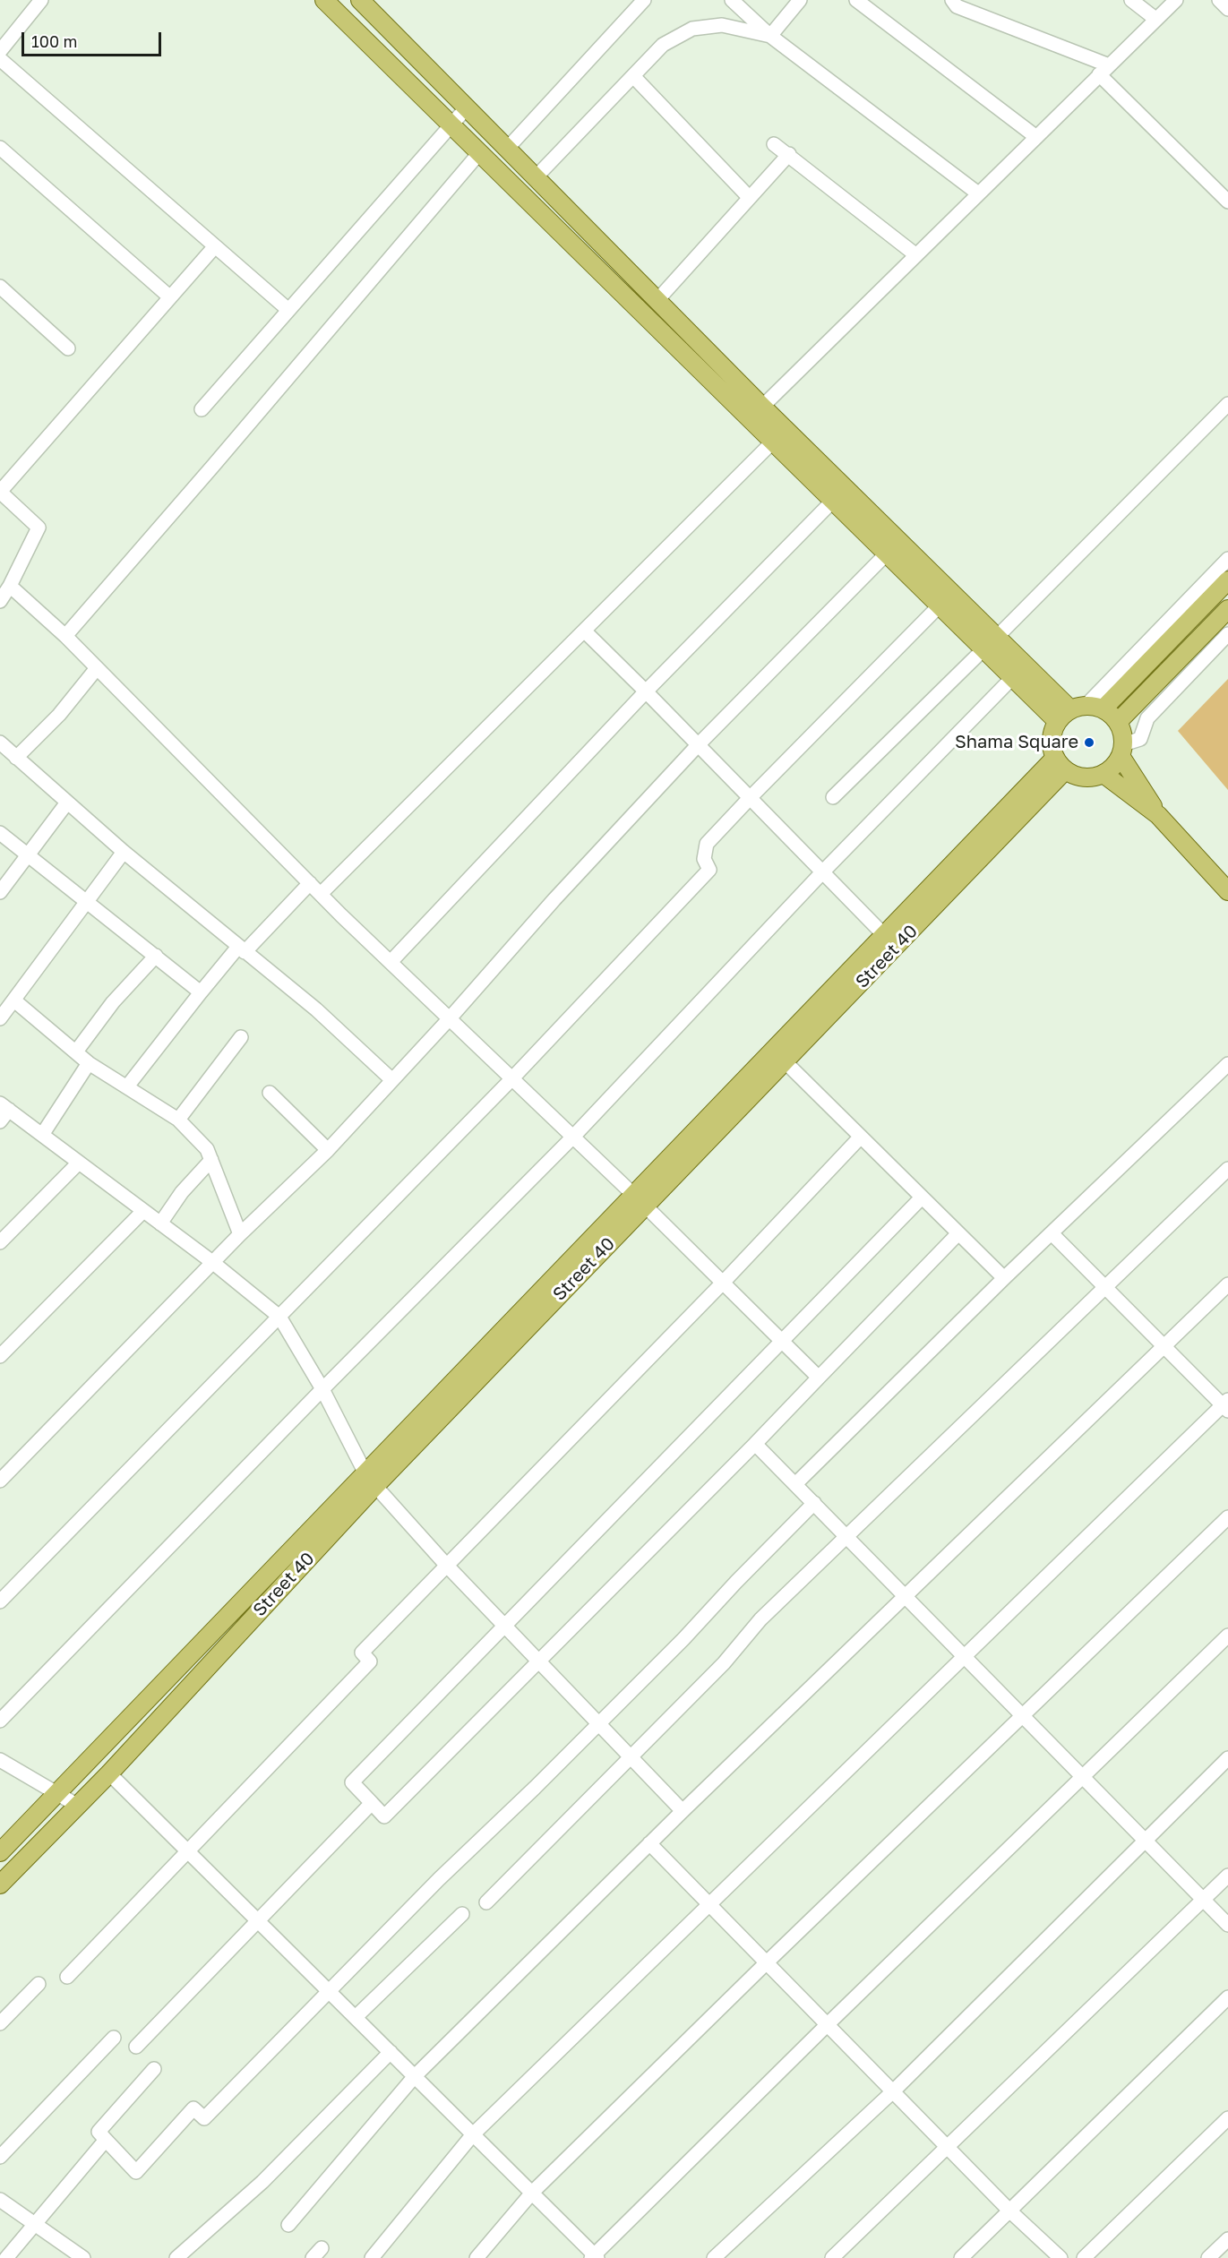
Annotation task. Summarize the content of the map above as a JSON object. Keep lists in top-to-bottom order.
{
  "streets": {
    "main road": ["Street 40"]
  },
  "places": ["Shama Square"],
  "scale_bar": "100 m"
}
